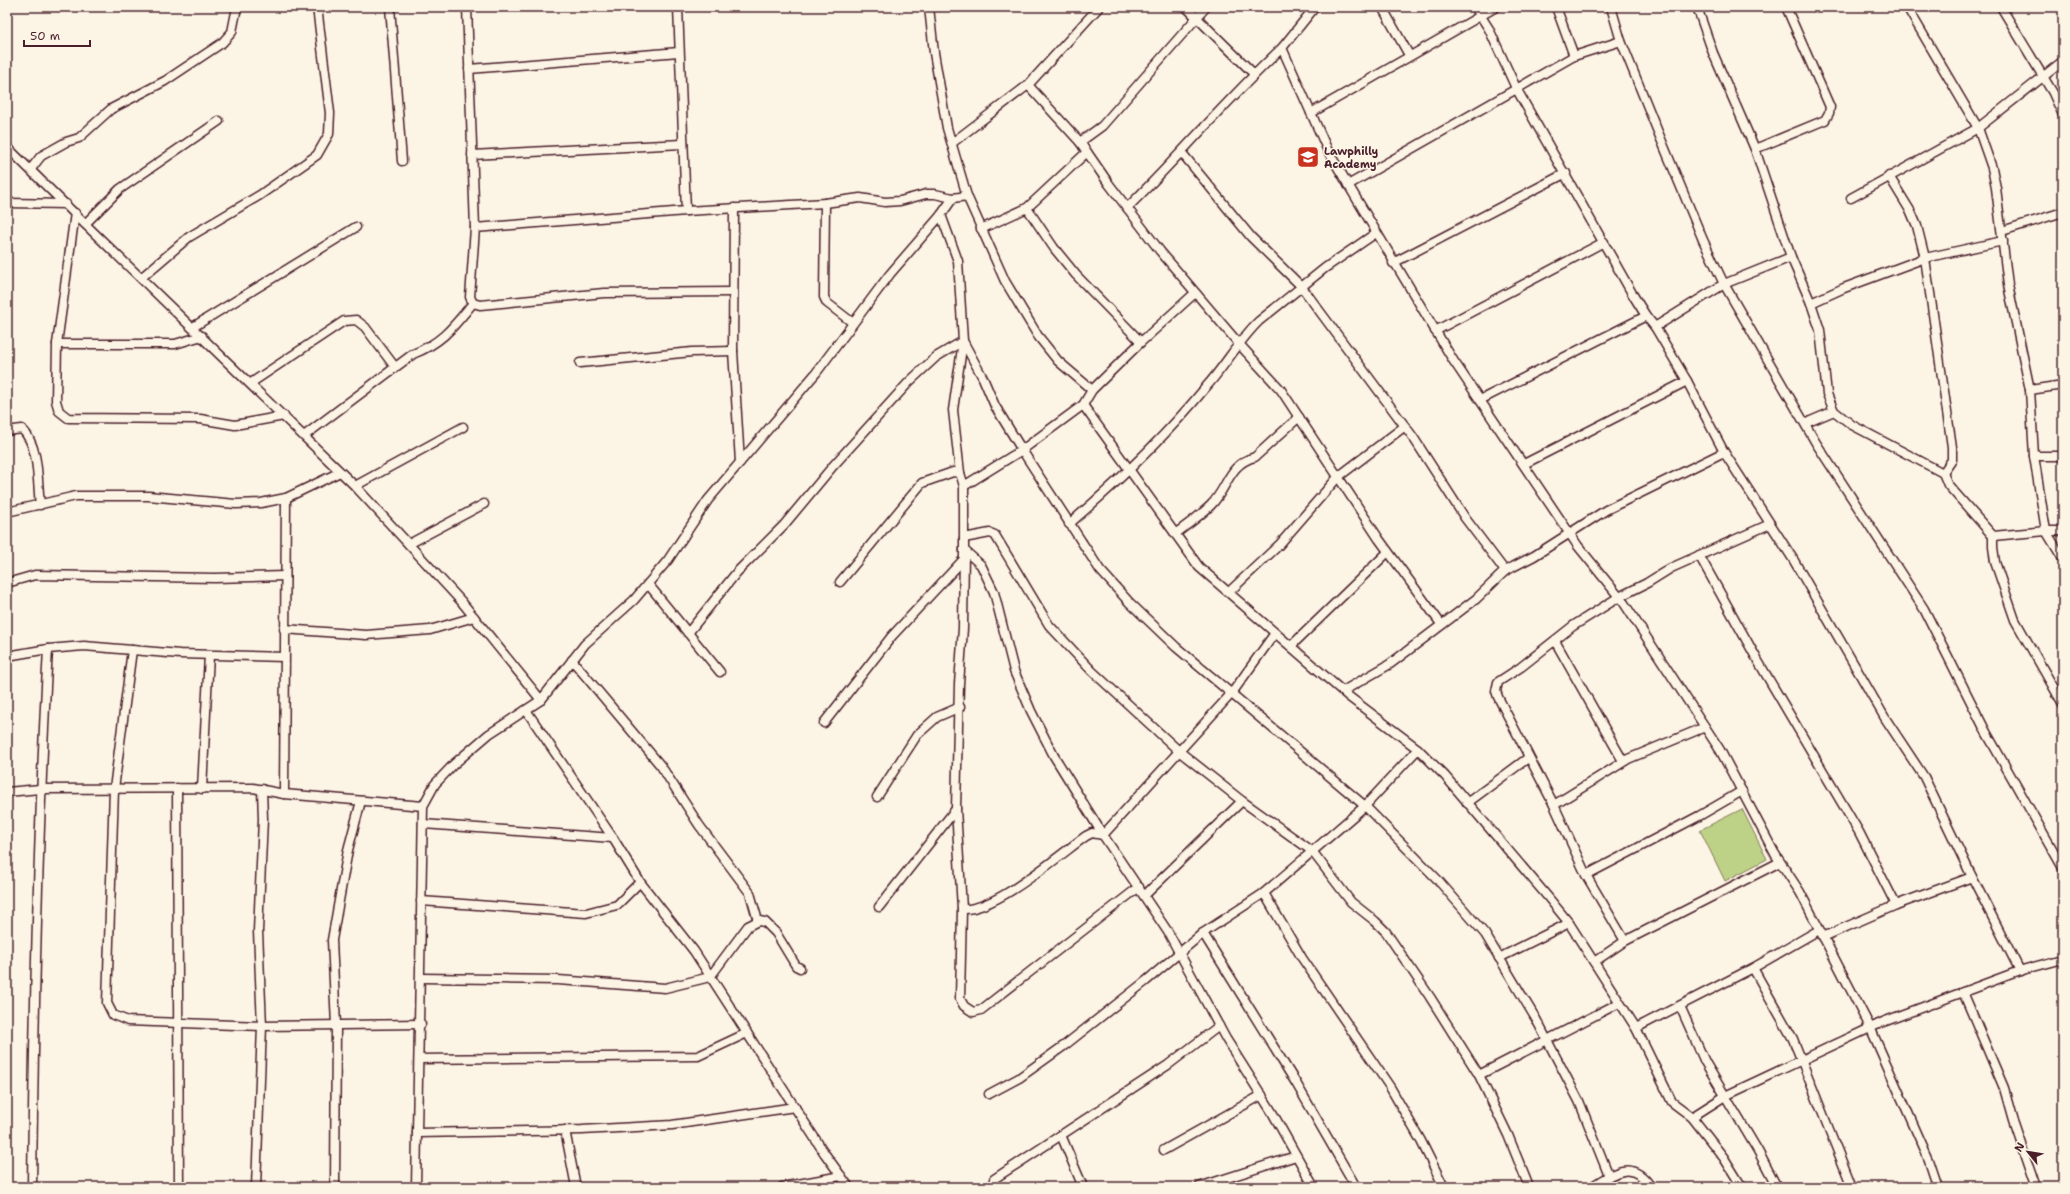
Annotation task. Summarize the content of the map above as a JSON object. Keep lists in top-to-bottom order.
{
  "places": {
    "school or university": ["Lawphilly Academy"]
  },
  "scale_bar": "50 m",
  "north": "top left"
}
